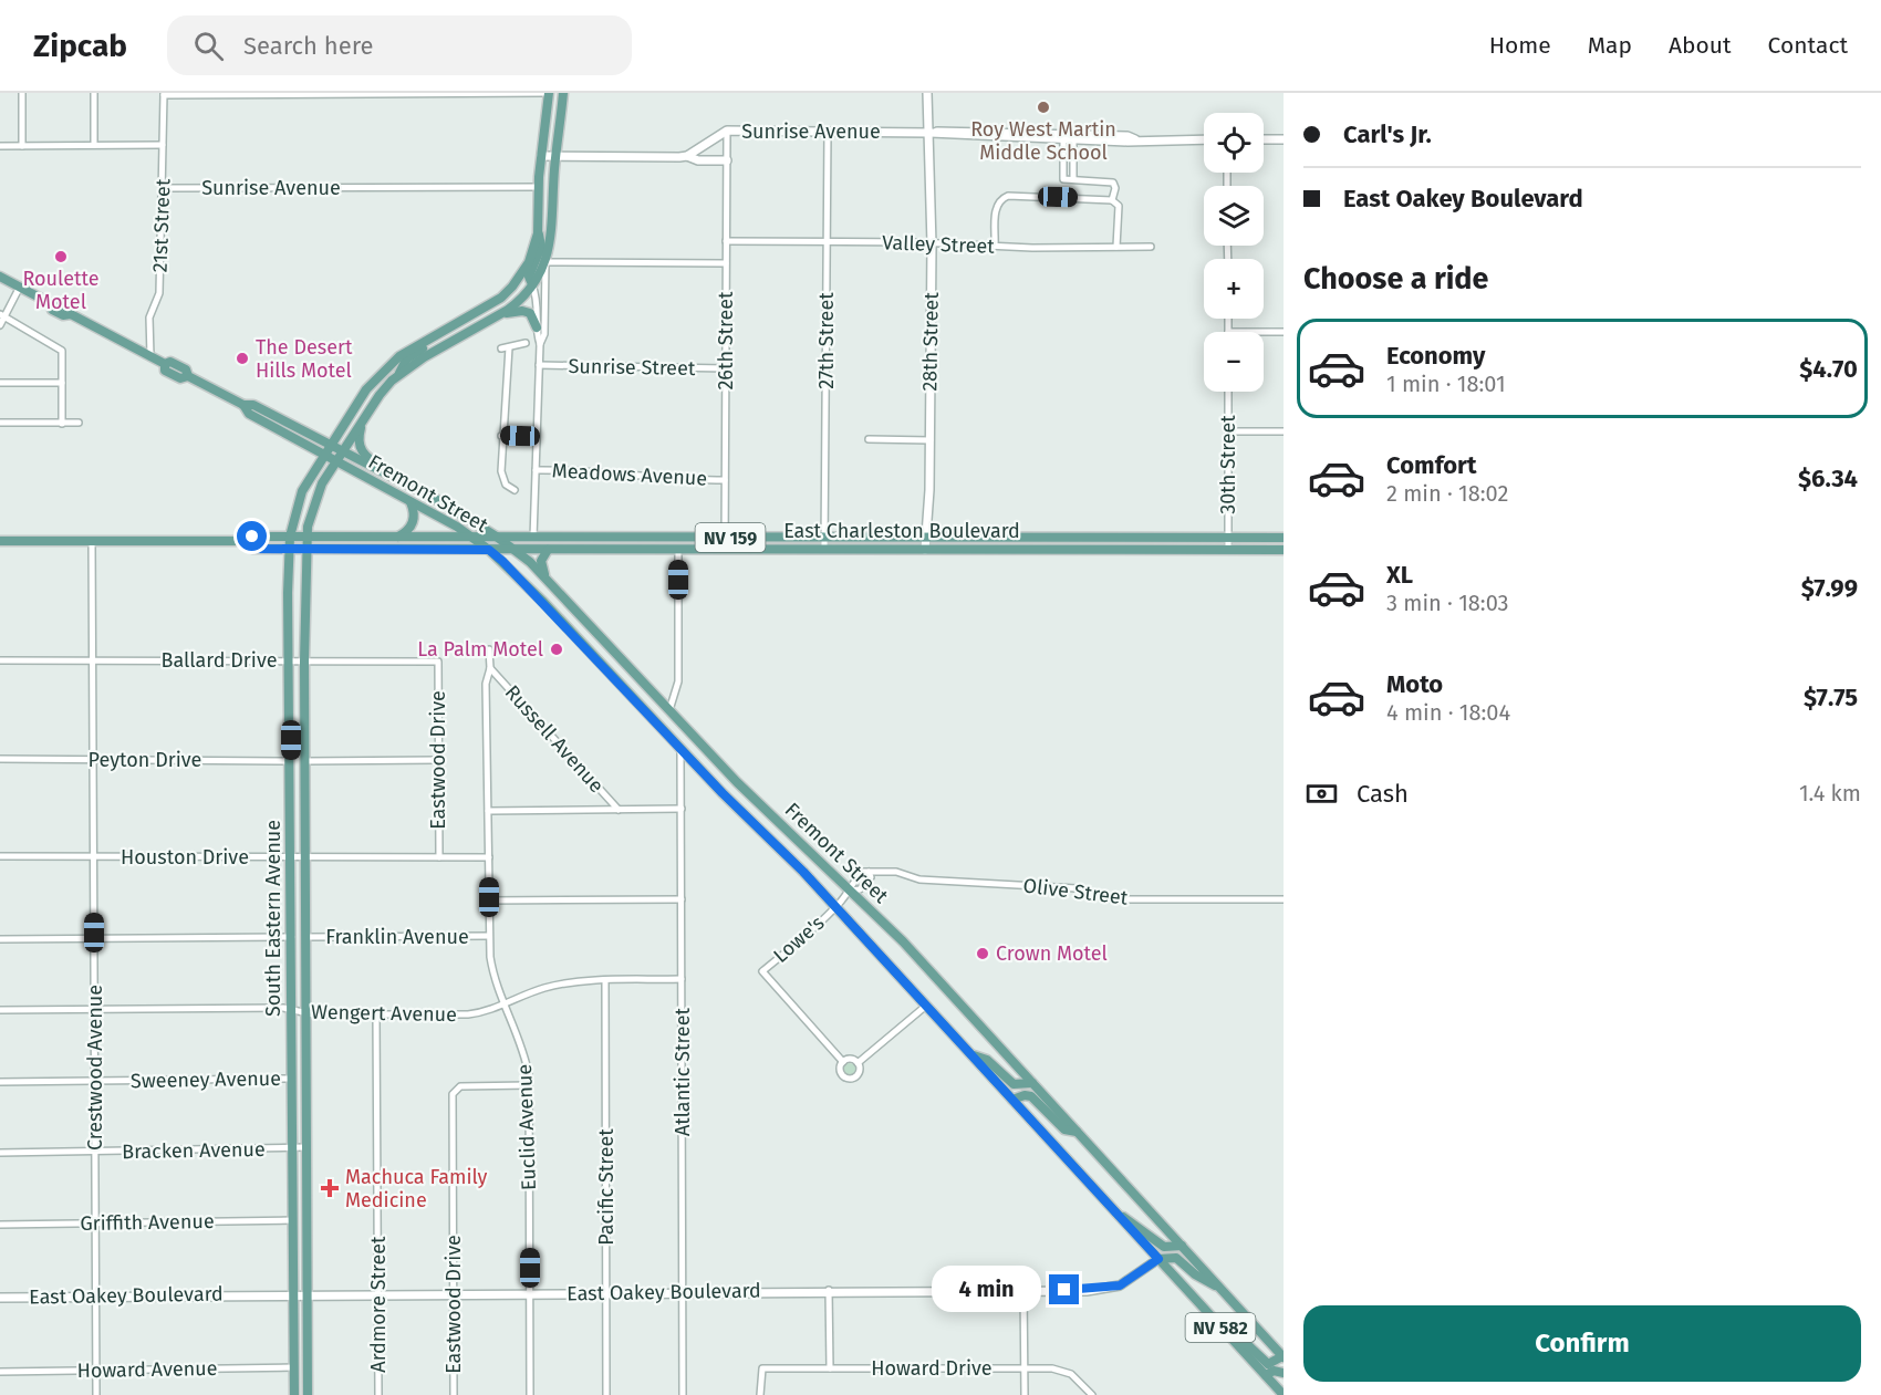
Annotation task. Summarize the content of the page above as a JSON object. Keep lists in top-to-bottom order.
{
  "streets": {
    "main road": [
      "Fremont Street",
      "East Charleston Boulevard",
      "NV 159",
      "South Eastern Avenue",
      "NV 582"
    ],
    "street": [
      "Sunrise Avenue",
      "21st Street",
      "Valley Street",
      "26th Street",
      "27th Street",
      "28th Street",
      "Sunrise Street",
      "30th Street",
      "Meadows Avenue",
      "Ballard Drive",
      "Russell Avenue",
      "Peyton Drive",
      "Eastwood Drive",
      "Houston Drive",
      "Olive Street",
      "Franklin Avenue",
      "Lowe's",
      "Wengert Avenue",
      "Crestwood Avenue",
      "Atlantic Street",
      "Sweeney Avenue",
      "Euclid Avenue",
      "Bracken Avenue",
      "Pacific Street",
      "Griffith Avenue",
      "East Oakey Boulevard",
      "Ardmore Street",
      "Howard Drive",
      "Howard Avenue"
    ]
  },
  "crossings": [
    ["Sunrise Avenue", "21st Street"],
    ["Sunrise Avenue", "26th Street"],
    ["Sunrise Avenue", "27th Street"],
    ["Sunrise Avenue", "28th Street"],
    ["21st Street", "Fremont Street"],
    ["Valley Street", "26th Street"],
    ["Valley Street", "27th Street"],
    ["Valley Street", "28th Street"],
    ["26th Street", "Sunrise Street"],
    ["26th Street", "Meadows Avenue"],
    ["26th Street", "East Charleston Boulevard"],
    ["27th Street", "East Charleston Boulevard"],
    ["28th Street", "East Charleston Boulevard"],
    ["30th Street", "East Charleston Boulevard"],
    ["Fremont Street", "East Charleston Boulevard"],
    ["Fremont Street", "Olive Street"],
    ["Fremont Street", "South Eastern Avenue"],
    ["Fremont Street", "Lowe's"],
    ["Fremont Street", "Atlantic Street"],
    ["Fremont Street", "East Oakey Boulevard"],
    ["East Charleston Boulevard", "South Eastern Avenue"],
    ["East Charleston Boulevard", "Crestwood Avenue"],
    ["Ballard Drive", "Eastwood Drive"],
    ["Ballard Drive", "South Eastern Avenue"],
    ["Ballard Drive", "Crestwood Avenue"],
    ["Russell Avenue", "Euclid Avenue"],
    ["Peyton Drive", "South Eastern Avenue"],
    ["Peyton Drive", "Crestwood Avenue"],
    ["Eastwood Drive", "Houston Drive"],
    ["Eastwood Drive", "Euclid Avenue"],
    ["Eastwood Drive", "East Oakey Boulevard"],
    ["Houston Drive", "South Eastern Avenue"],
    ["Houston Drive", "Crestwood Avenue"],
    ["Houston Drive", "Euclid Avenue"],
    ["Olive Street", "Lowe's"],
    ["South Eastern Avenue", "Franklin Avenue"],
    ["South Eastern Avenue", "Wengert Avenue"],
    ["South Eastern Avenue", "Sweeney Avenue"],
    ["South Eastern Avenue", "Bracken Avenue"],
    ["South Eastern Avenue", "Griffith Avenue"],
    ["South Eastern Avenue", "East Oakey Boulevard"],
    ["South Eastern Avenue", "Howard Avenue"],
    ["Franklin Avenue", "Euclid Avenue"],
    ["Wengert Avenue", "Crestwood Avenue"],
    ["Wengert Avenue", "Atlantic Street"],
    ["Wengert Avenue", "Euclid Avenue"],
    ["Wengert Avenue", "Pacific Street"],
    ["Wengert Avenue", "Ardmore Street"],
    ["Crestwood Avenue", "Sweeney Avenue"],
    ["Crestwood Avenue", "Bracken Avenue"],
    ["Crestwood Avenue", "Griffith Avenue"],
    ["Crestwood Avenue", "East Oakey Boulevard"],
    ["Crestwood Avenue", "Howard Avenue"],
    ["Atlantic Street", "East Oakey Boulevard"],
    ["Euclid Avenue", "East Oakey Boulevard"],
    ["Pacific Street", "East Oakey Boulevard"],
    ["East Oakey Boulevard", "Ardmore Street"]
  ],
  "places": {
    "other": [
      "Roy West Martin Middle School",
      "Roulette Motel",
      "The Desert Hills Motel",
      "La Palm Motel",
      "Crown Motel"
    ],
    "health": ["Machuca Family Medicine"]
  },
  "page": {
    "header": "Zipcab",
    "search": "Search here",
    "nav": [
      "Home",
      "Map",
      "About",
      "Contact"
    ],
    "banner": ["Carl's Jr.", "East Oakey Boulevard"],
    "map_buttons": ["+", "−"],
    "heading": "Choose a ride",
    "list": [
      {
        "name": "Economy",
        "note": "1 min · 18:01",
        "value": "$4.70"
      },
      {
        "name": "Comfort",
        "note": "2 min · 18:02",
        "value": "$6.34"
      },
      {
        "name": "XL",
        "note": "3 min · 18:03",
        "value": "$7.99"
      },
      {
        "name": "Moto",
        "note": "4 min · 18:04",
        "value": "$7.75"
      }
    ],
    "pay": ["Cash", "1.4 km"],
    "bubble": "4 min",
    "buttons": "Confirm"
  }
}
